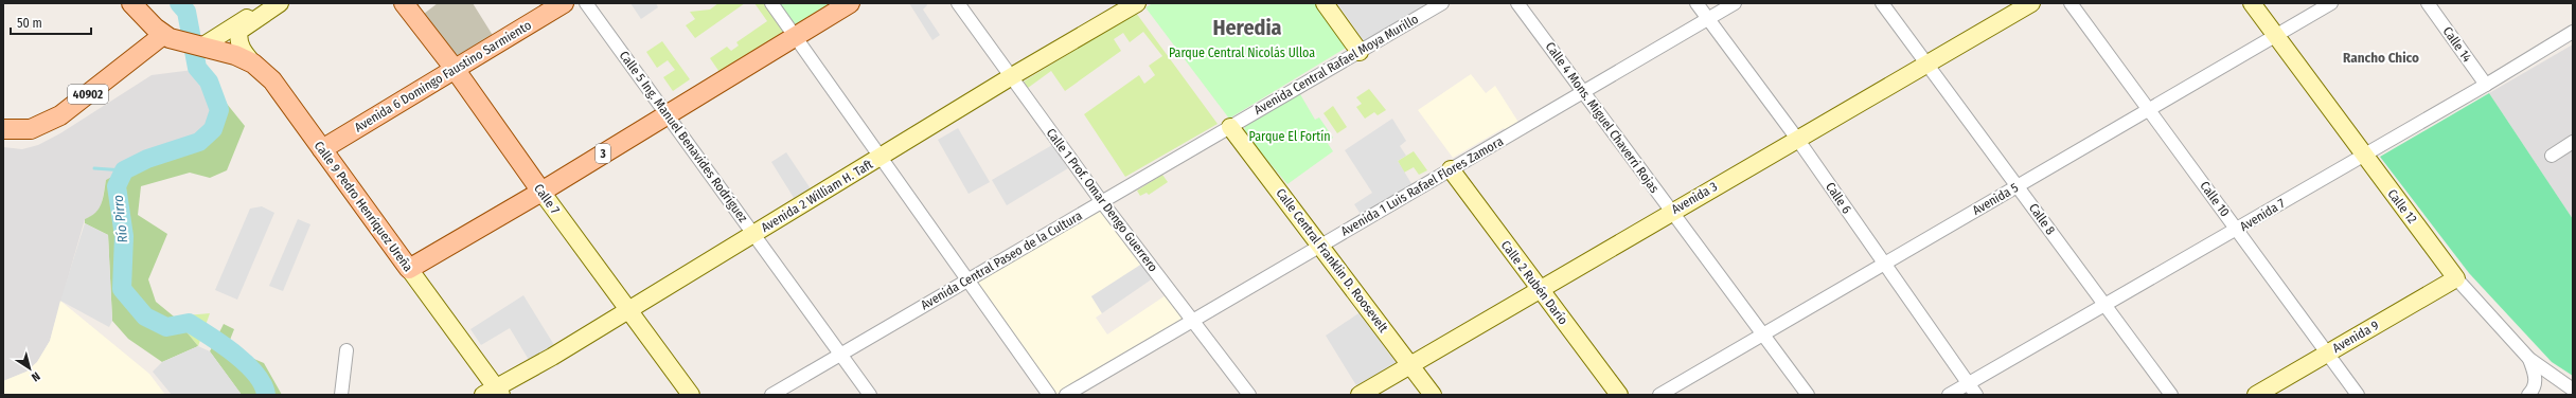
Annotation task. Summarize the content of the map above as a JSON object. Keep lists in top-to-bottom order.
{
  "streets": {
    "main road": [
      "Avenida 6 Domingo Faustino Sarmiento",
      "40902",
      "3",
      "Calle 7",
      "Calle 9 Pedro Henríquez Ureña"
    ],
    "street": [
      "Calle 14",
      "Avenida Central Rafael Moya Murillo",
      "Calle 4 Mons. Miguel Chaverri Rojas",
      "Calle 5 Ing. Manuel Benavides Rodríguez",
      "Avenida 1 Luis Rafael Flores Zamora",
      "Avenida 2 William H. Taft",
      "Avenida 3",
      "Calle 6",
      "Avenida 5",
      "Calle 10",
      "Calle 1 Prof. Omar Dengo Guerrero",
      "Calle 12",
      "Avenida 7",
      "Calle 8",
      "Avenida Central Paseo de la Cultura",
      "Calle Central Franklin D. Roosevelt",
      "Calle 2 Rubén Darío",
      "Avenida 9"
    ]
  },
  "crossings": [
    ["Calle 14", "Avenida 7"],
    ["Avenida Central Rafael Moya Murillo", "Avenida Central Paseo de la Cultura"],
    ["Avenida Central Rafael Moya Murillo", "Calle Central Franklin D. Roosevelt"],
    ["Avenida 6 Domingo Faustino Sarmiento", "Calle 7"],
    ["Avenida 6 Domingo Faustino Sarmiento", "Calle 9 Pedro Henríquez Ureña"],
    ["40902", "Calle 9 Pedro Henríquez Ureña"],
    ["Calle 4 Mons. Miguel Chaverri Rojas", "Avenida 1 Luis Rafael Flores Zamora"],
    ["Calle 4 Mons. Miguel Chaverri Rojas", "Avenida 3"],
    ["Calle 4 Mons. Miguel Chaverri Rojas", "Avenida 5"],
    ["Calle 5 Ing. Manuel Benavides Rodríguez", "3"],
    ["Calle 5 Ing. Manuel Benavides Rodríguez", "Avenida 2 William H. Taft"],
    ["Calle 5 Ing. Manuel Benavides Rodríguez", "Avenida Central Paseo de la Cultura"],
    ["3", "Calle 7"],
    ["3", "Calle 9 Pedro Henríquez Ureña"],
    ["Avenida 1 Luis Rafael Flores Zamora", "Calle 6"],
    ["Avenida 1 Luis Rafael Flores Zamora", "Calle 1 Prof. Omar Dengo Guerrero"],
    ["Avenida 1 Luis Rafael Flores Zamora", "Calle Central Franklin D. Roosevelt"],
    ["Avenida 1 Luis Rafael Flores Zamora", "Calle 2 Rubén Darío"],
    ["Avenida 2 William H. Taft", "Calle 7"],
    ["Avenida 2 William H. Taft", "Calle 1 Prof. Omar Dengo Guerrero"],
    ["Avenida 2 William H. Taft", "Calle 9 Pedro Henríquez Ureña"],
    ["Avenida 3", "Calle 6"],
    ["Avenida 3", "Calle 8"],
    ["Avenida 3", "Calle Central Franklin D. Roosevelt"],
    ["Avenida 3", "Calle 2 Rubén Darío"],
    ["Calle 6", "Avenida 5"],
    ["Calle 6", "Avenida 7"],
    ["Avenida 5", "Calle 10"],
    ["Avenida 5", "Calle 12"],
    ["Avenida 5", "Calle 8"],
    ["Calle 10", "Avenida 7"],
    ["Calle 10", "Avenida 9"],
    ["Calle 1 Prof. Omar Dengo Guerrero", "Avenida Central Paseo de la Cultura"],
    ["Calle 12", "Avenida 7"],
    ["Calle 12", "Avenida 9"],
    ["Avenida 7", "Calle 8"],
    ["Avenida Central Paseo de la Cultura", "Calle Central Franklin D. Roosevelt"]
  ],
  "districts": ["Heredia", "Rancho Chico"],
  "water": ["Río Pirro"],
  "parks": ["Parque Central Nicolás Ulloa", "Parque El Fortín"],
  "scale_bar": "50 m",
  "north": "bottom right"
}
